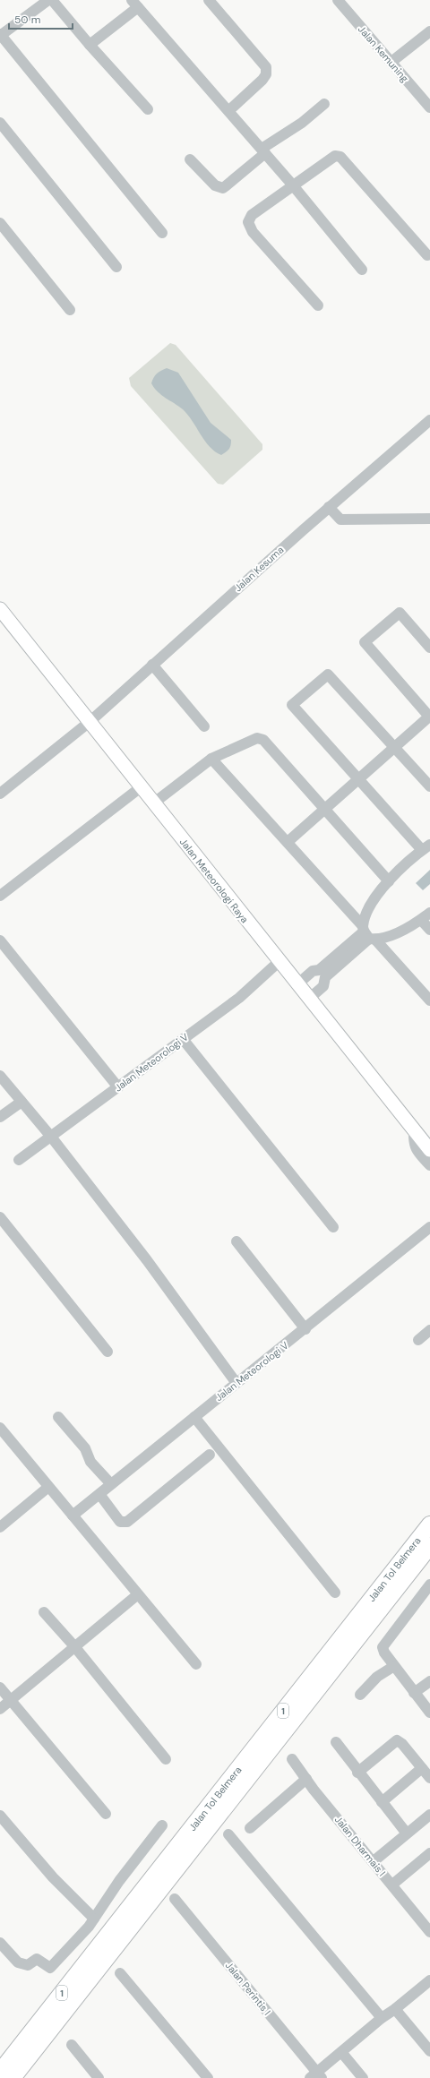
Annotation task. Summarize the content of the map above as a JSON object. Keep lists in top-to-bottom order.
{
  "streets": {
    "highway": ["Jalan Tol Belmera", "1"],
    "main road": ["Jalan Meteorologi Raya"],
    "street": [
      "Jalan Kemuning",
      "Jalan Kesuma",
      "Jalan Meteorologi V",
      "Jalan Dharmais I",
      "Jalan Perintis I"
    ]
  },
  "crossings": [
    ["Jalan Kesuma", "Jalan Meteorologi Raya"],
    ["Jalan Meteorologi Raya", "Jalan Meteorologi V"]
  ],
  "scale_bar": "50 m"
}
